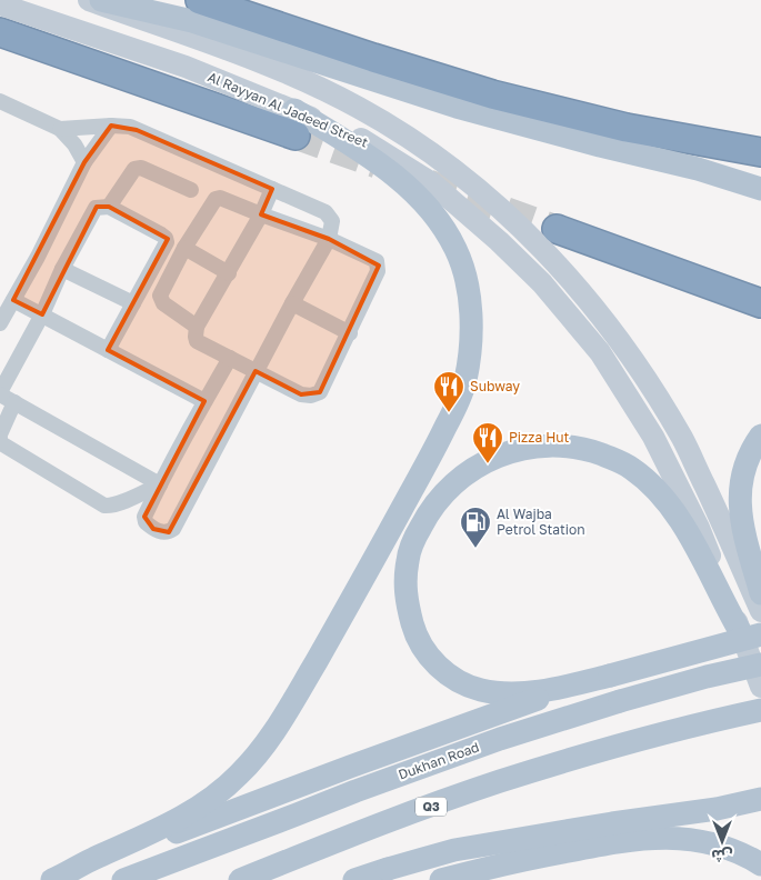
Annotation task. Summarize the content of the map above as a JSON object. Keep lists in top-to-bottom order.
{
  "streets": {
    "main road": ["Al Rayyan Al Jadeed Street", "Dukhan Road", "Q3"]
  },
  "places": {
    "restaurant": ["Subway", "Pizza Hut"],
    "fuel station": ["Al Wajba Petrol Station"]
  },
  "north": "bottom"
}
